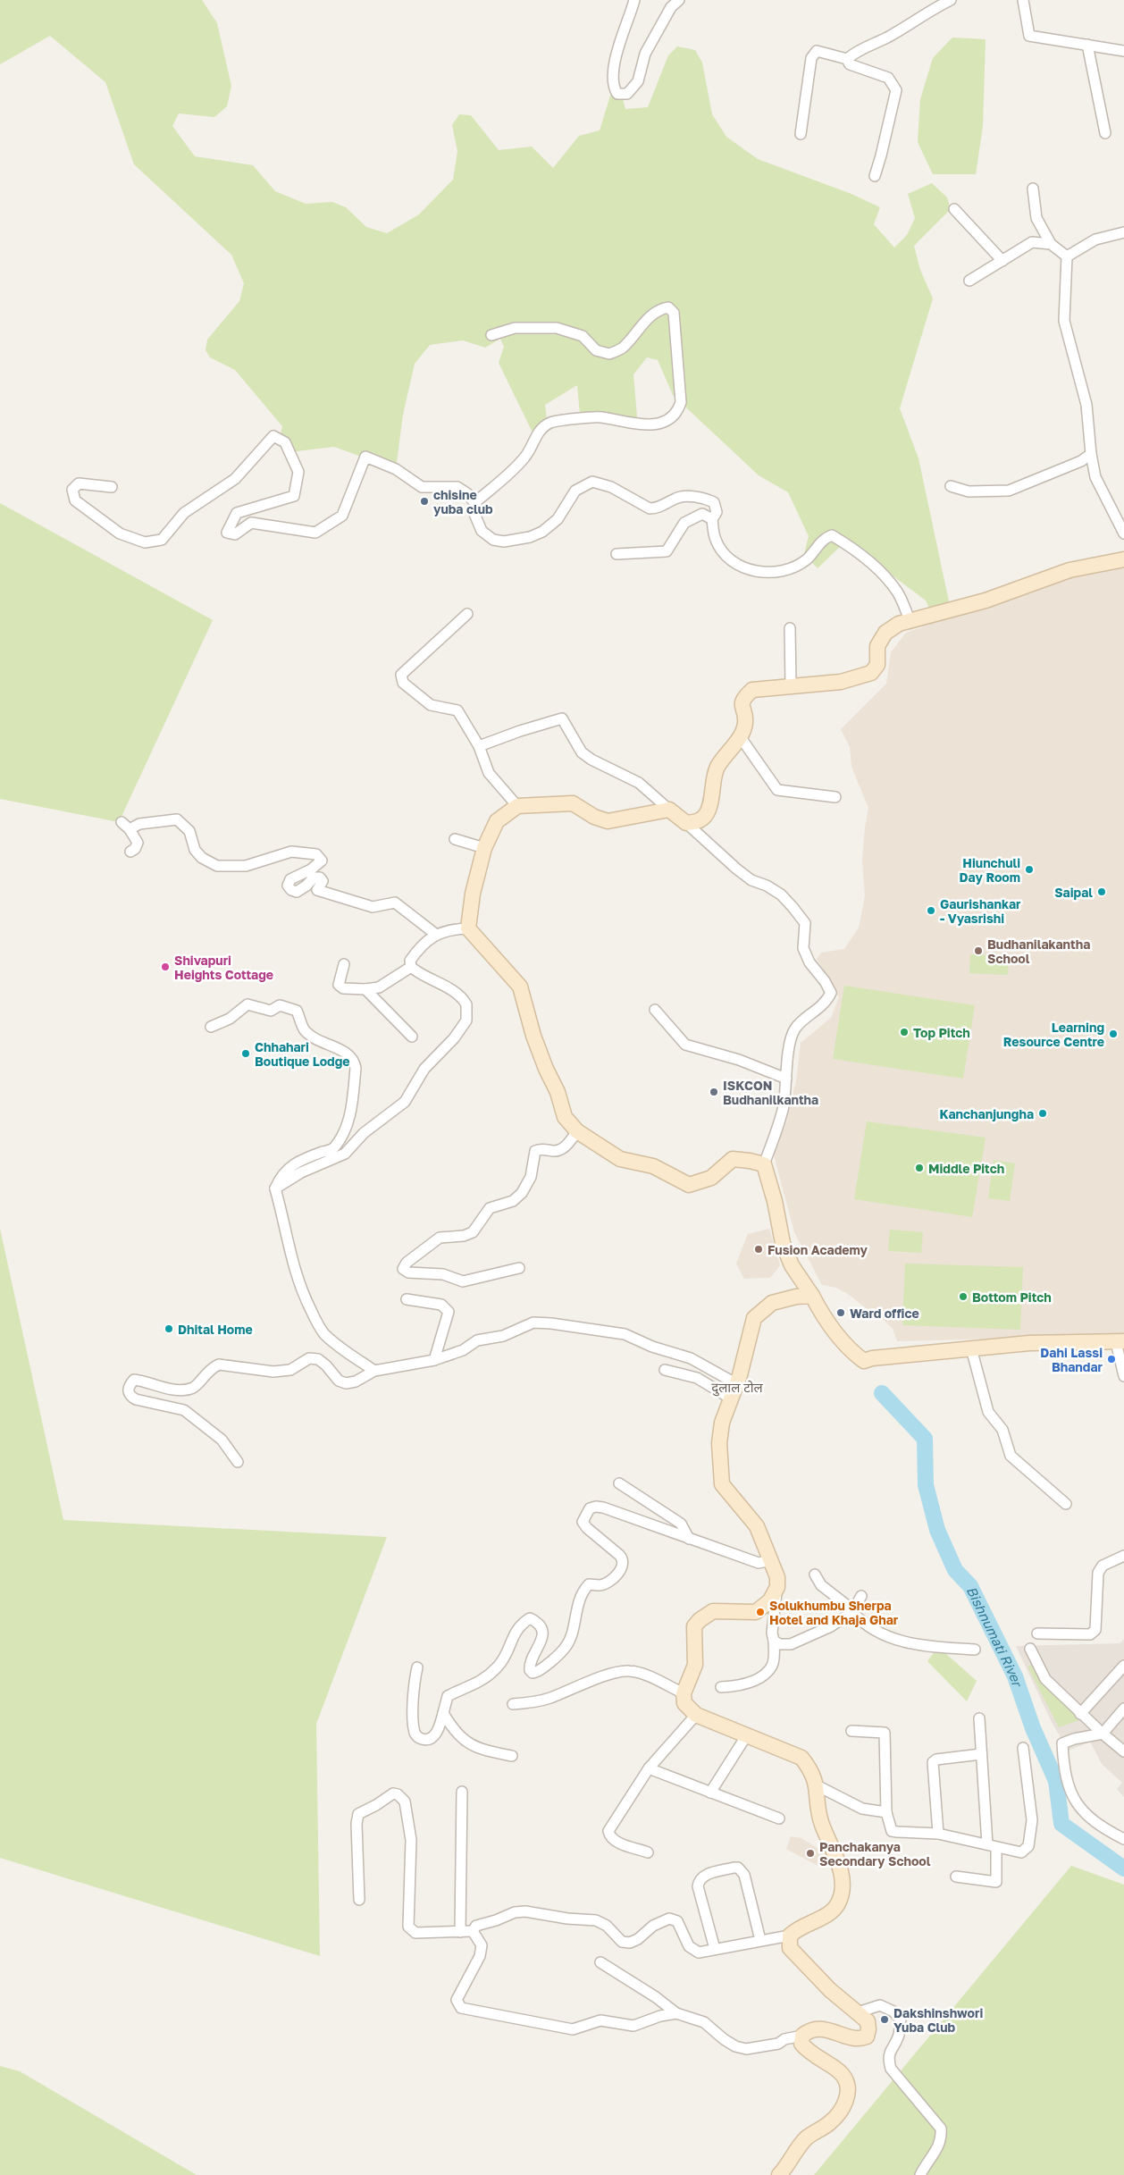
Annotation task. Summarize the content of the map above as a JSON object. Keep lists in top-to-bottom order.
{
  "districts": ["दुलाल टोल"],
  "water": ["Bishnumati River"],
  "places": [
    "chisine yuba club",
    "Hiunchuli Day Room",
    "Saipal",
    "Gaurishankar - Vyasrishi",
    "Budhanilakantha School",
    "Shivapuri Heights Cottage",
    "Top Pitch",
    "Learning Resource Centre",
    "Chhahari Boutique Lodge",
    "ISKCON Budhanilkantha",
    "Kanchanjungha",
    "Middle Pitch",
    "Fusion Academy",
    "Bottom Pitch",
    "Ward office",
    "Dhital Home",
    "Dahi Lassi Bhandar",
    "Solukhumbu Sherpa Hotel and Khaja Ghar",
    "Panchakanya Secondary School",
    "Dakshinshwori Yuba Club"
  ]
}
